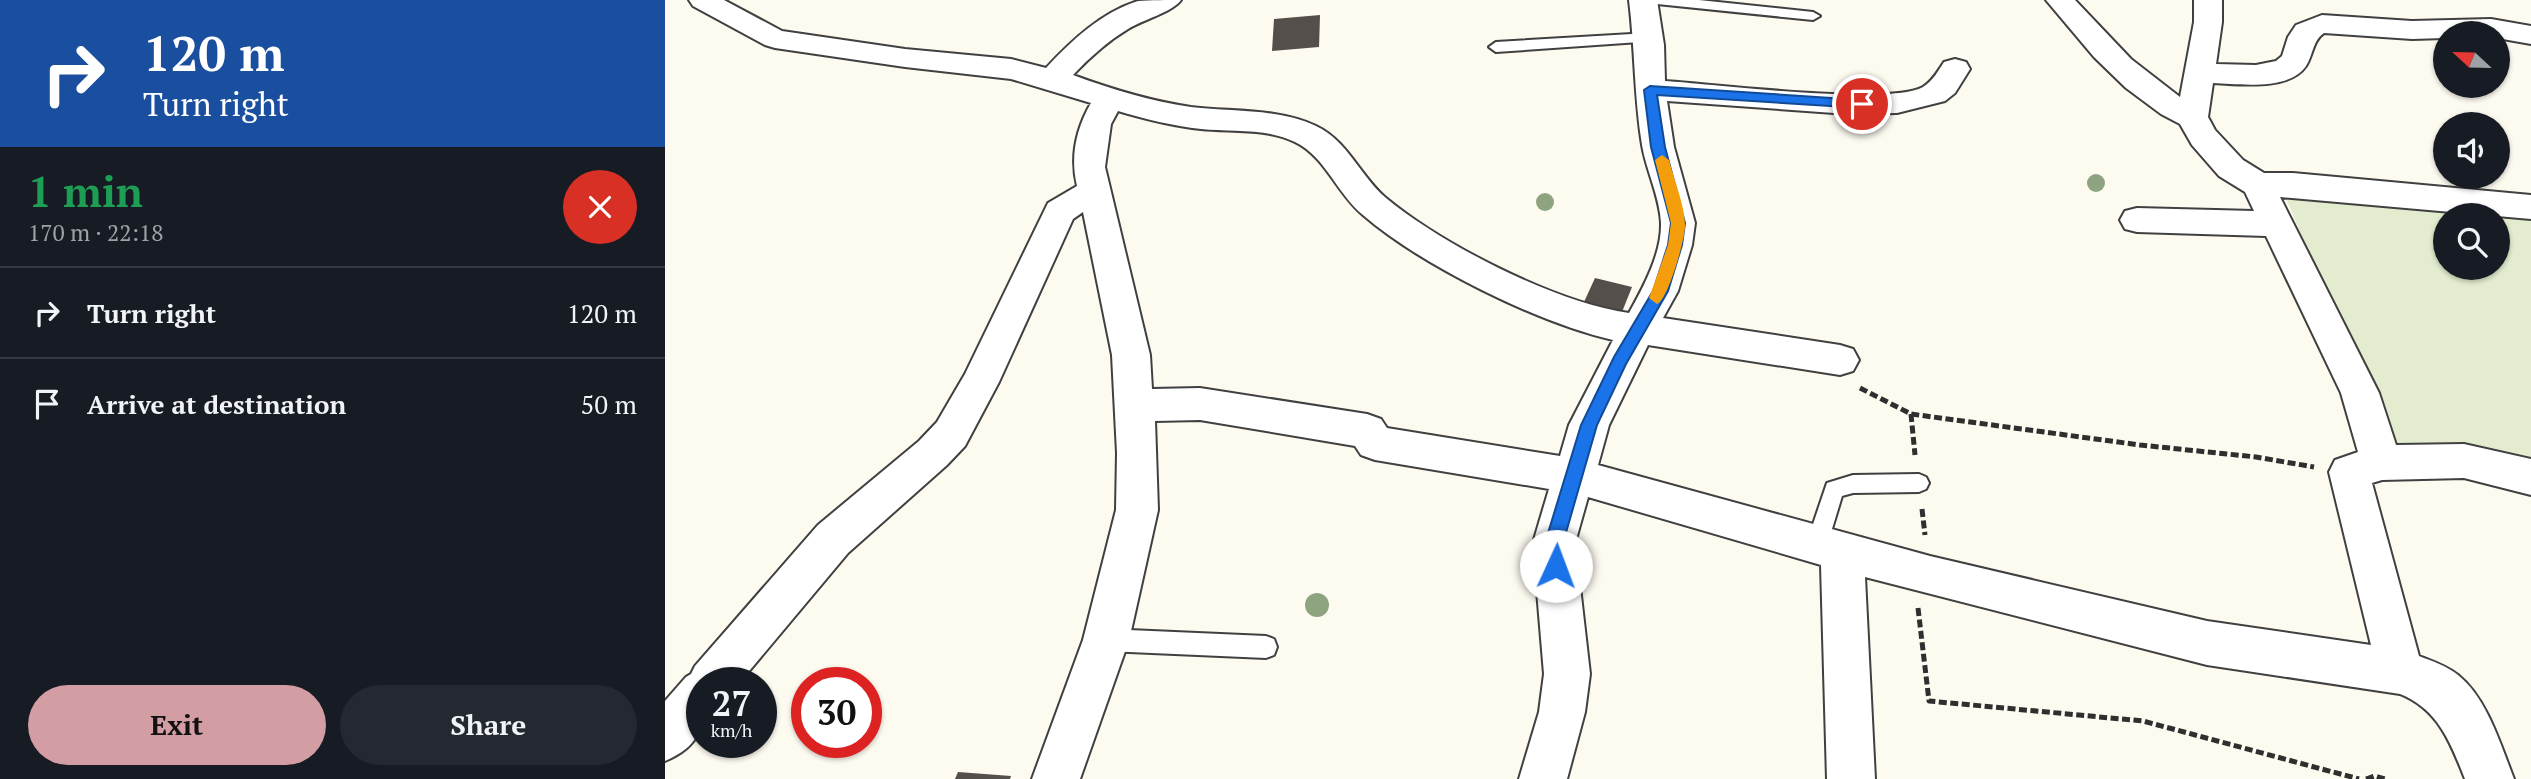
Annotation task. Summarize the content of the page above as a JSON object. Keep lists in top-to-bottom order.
{
  "north": "left",
  "page": {
    "turn": ["120 m", "Turn right"],
    "heading": ["1 min", "170 m · 22:18"],
    "list": [
      {
        "name": "Turn right",
        "value": "120 m"
      },
      {
        "name": "Arrive at destination",
        "value": "50 m"
      }
    ],
    "speed": "27 km/h",
    "limit": "30",
    "buttons": ["Exit", "Share"]
  }
}
